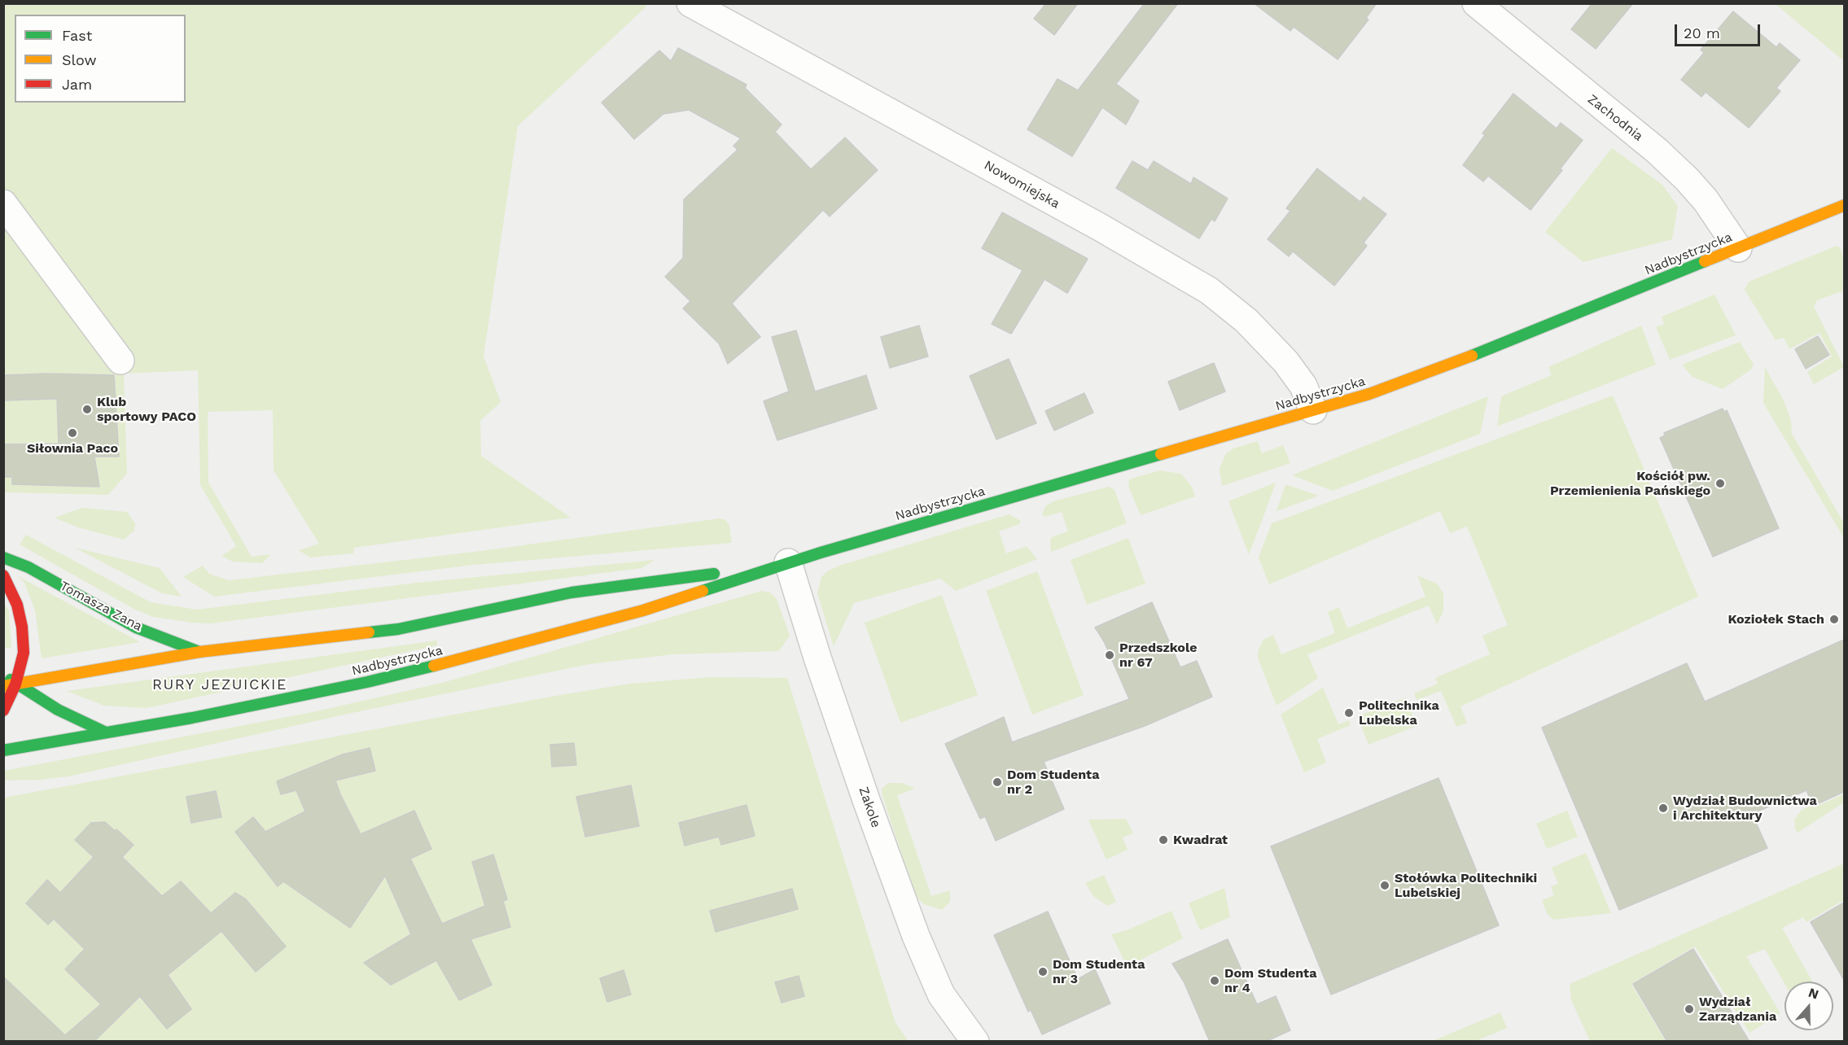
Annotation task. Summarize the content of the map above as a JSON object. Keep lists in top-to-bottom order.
{
  "streets": {
    "street": [
      "Zachodnia",
      "Nowomiejska",
      "Nadbystrzycka",
      "Tomasza Zana",
      "Zakole"
    ]
  },
  "crossings": [
    ["Zachodnia", "Nadbystrzycka"],
    ["Nowomiejska", "Nadbystrzycka"],
    ["Nadbystrzycka", "Tomasza Zana"],
    ["Nadbystrzycka", "Zakole"]
  ],
  "districts": ["RURY JEZUICKIE"],
  "places": [
    "Klub sportowy PACO",
    "Siłownia Paco",
    "Kościół pw. Przemienienia Pańskiego",
    "Koziołek Stach",
    "Przedszkole nr 67",
    "Politechnika Lubelska",
    "Dom Studenta nr 2",
    "Wydział Budownictwa i Architektury",
    "Kwadrat",
    "Stołówka Politechniki Lubelskiej",
    "Dom Studenta nr 3",
    "Dom Studenta nr 4",
    "Wydział Zarządzania"
  ],
  "legend": ["Fast", "Slow", "Jam"],
  "scale_bar": "20 m",
  "north": "top"
}
